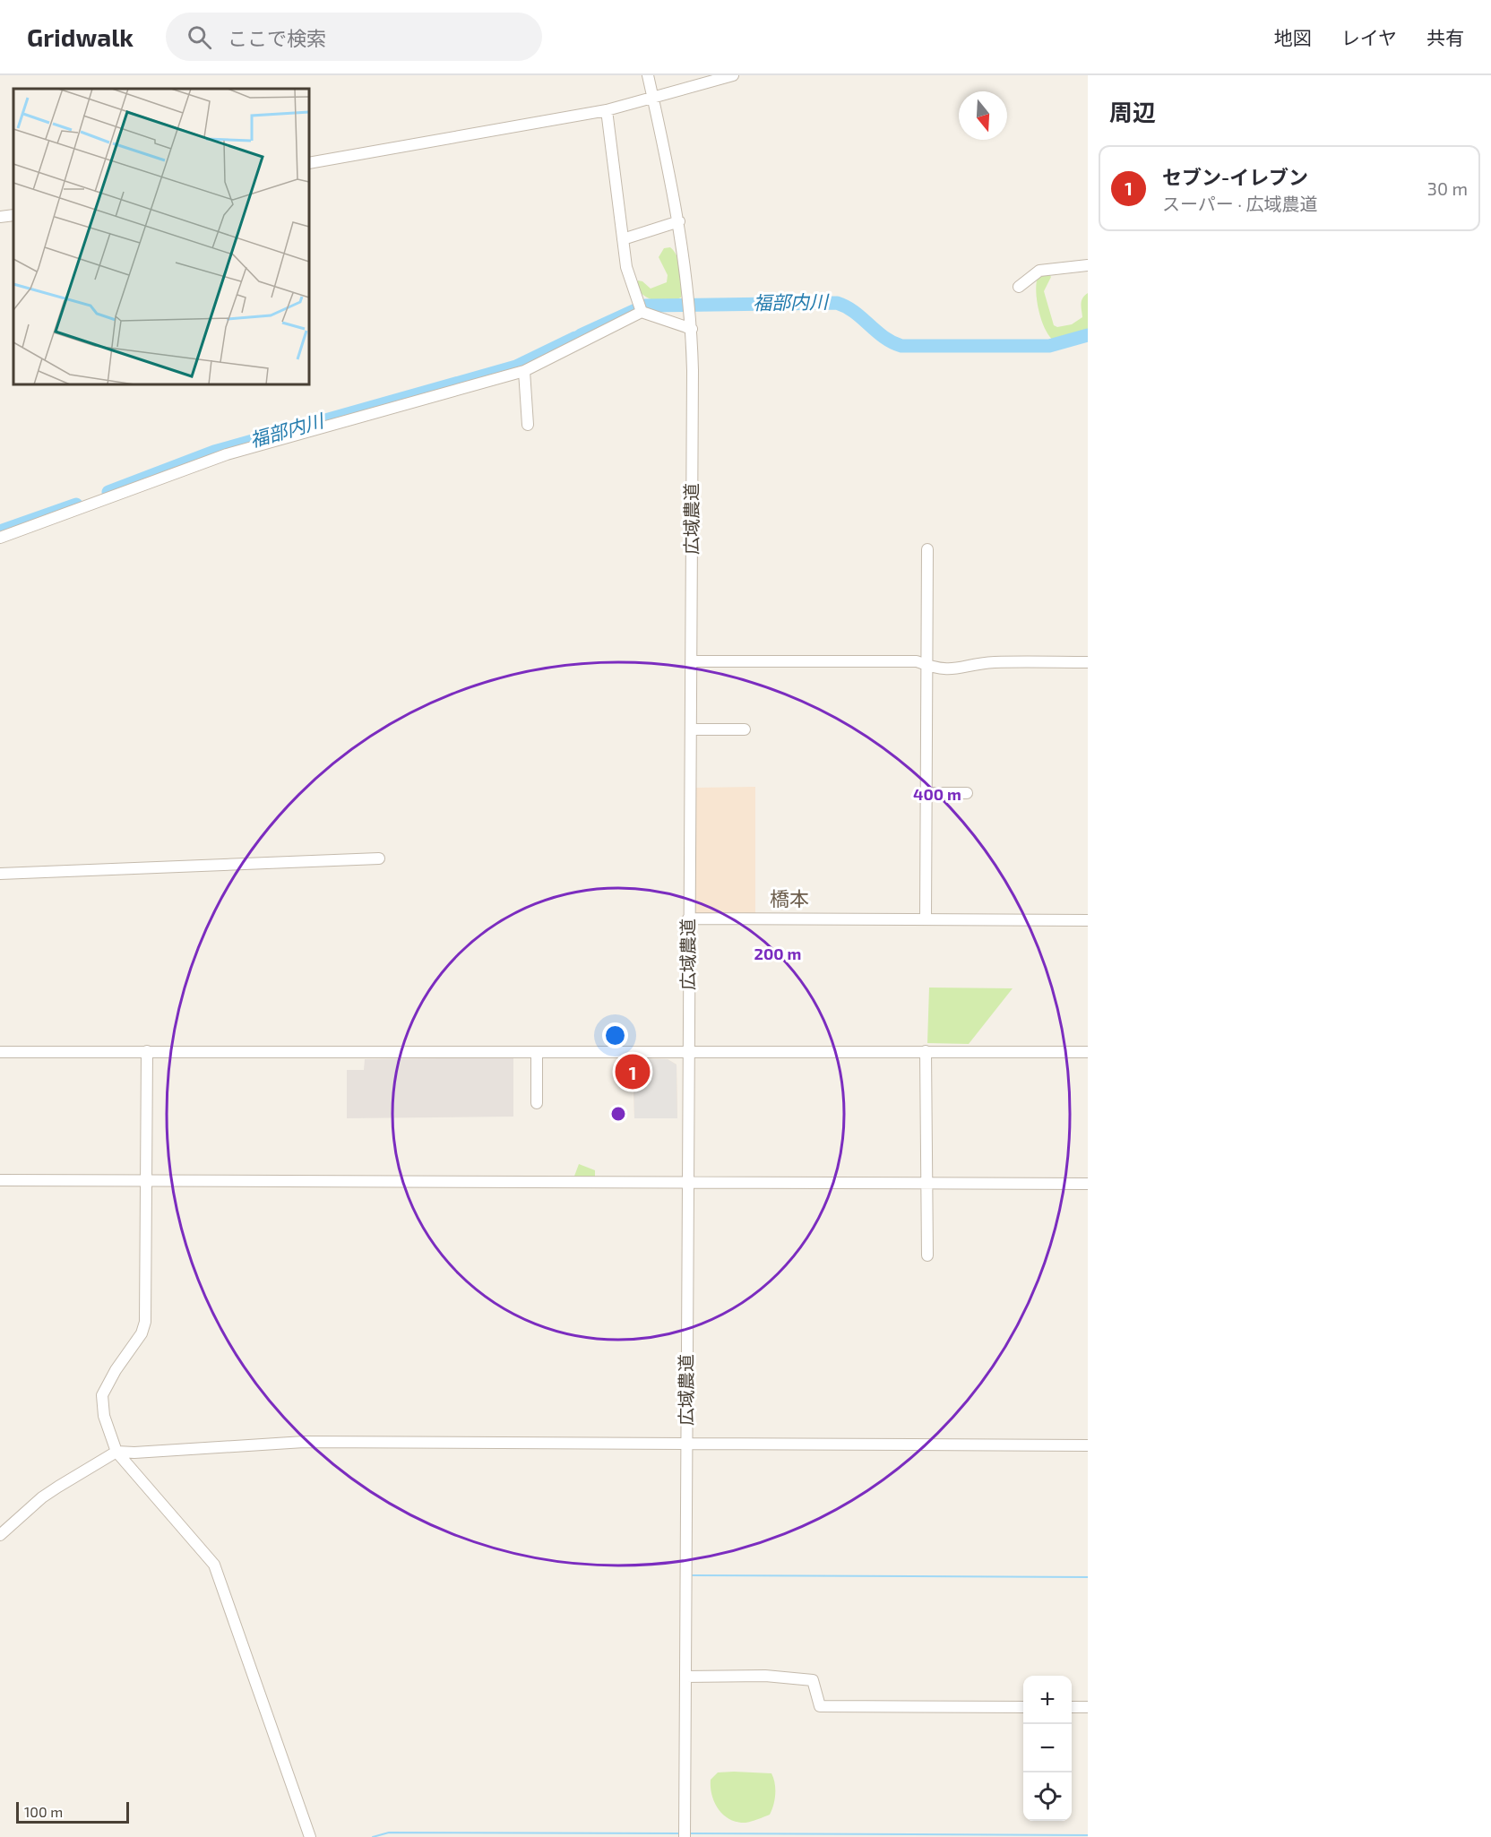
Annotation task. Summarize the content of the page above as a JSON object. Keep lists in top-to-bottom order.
{
  "streets": {
    "street": ["広域農道"]
  },
  "districts": ["橋本"],
  "water": ["福部内川"],
  "scale_bar": "100 m",
  "north": "bottom",
  "page": {
    "header": "Gridwalk",
    "search": "ここで検索",
    "nav": ["地図", "レイヤ", "共有"],
    "heading": "周辺",
    "list": [
      {
        "mark": "1",
        "name": "セブン-イレブン",
        "note": "スーパー · 広域農道",
        "value": "30 m"
      }
    ],
    "pins": "1",
    "map_buttons": ["+", "−"],
    "scale": "100 m"
  },
  "rings": ["400 m", "200 m"]
}
